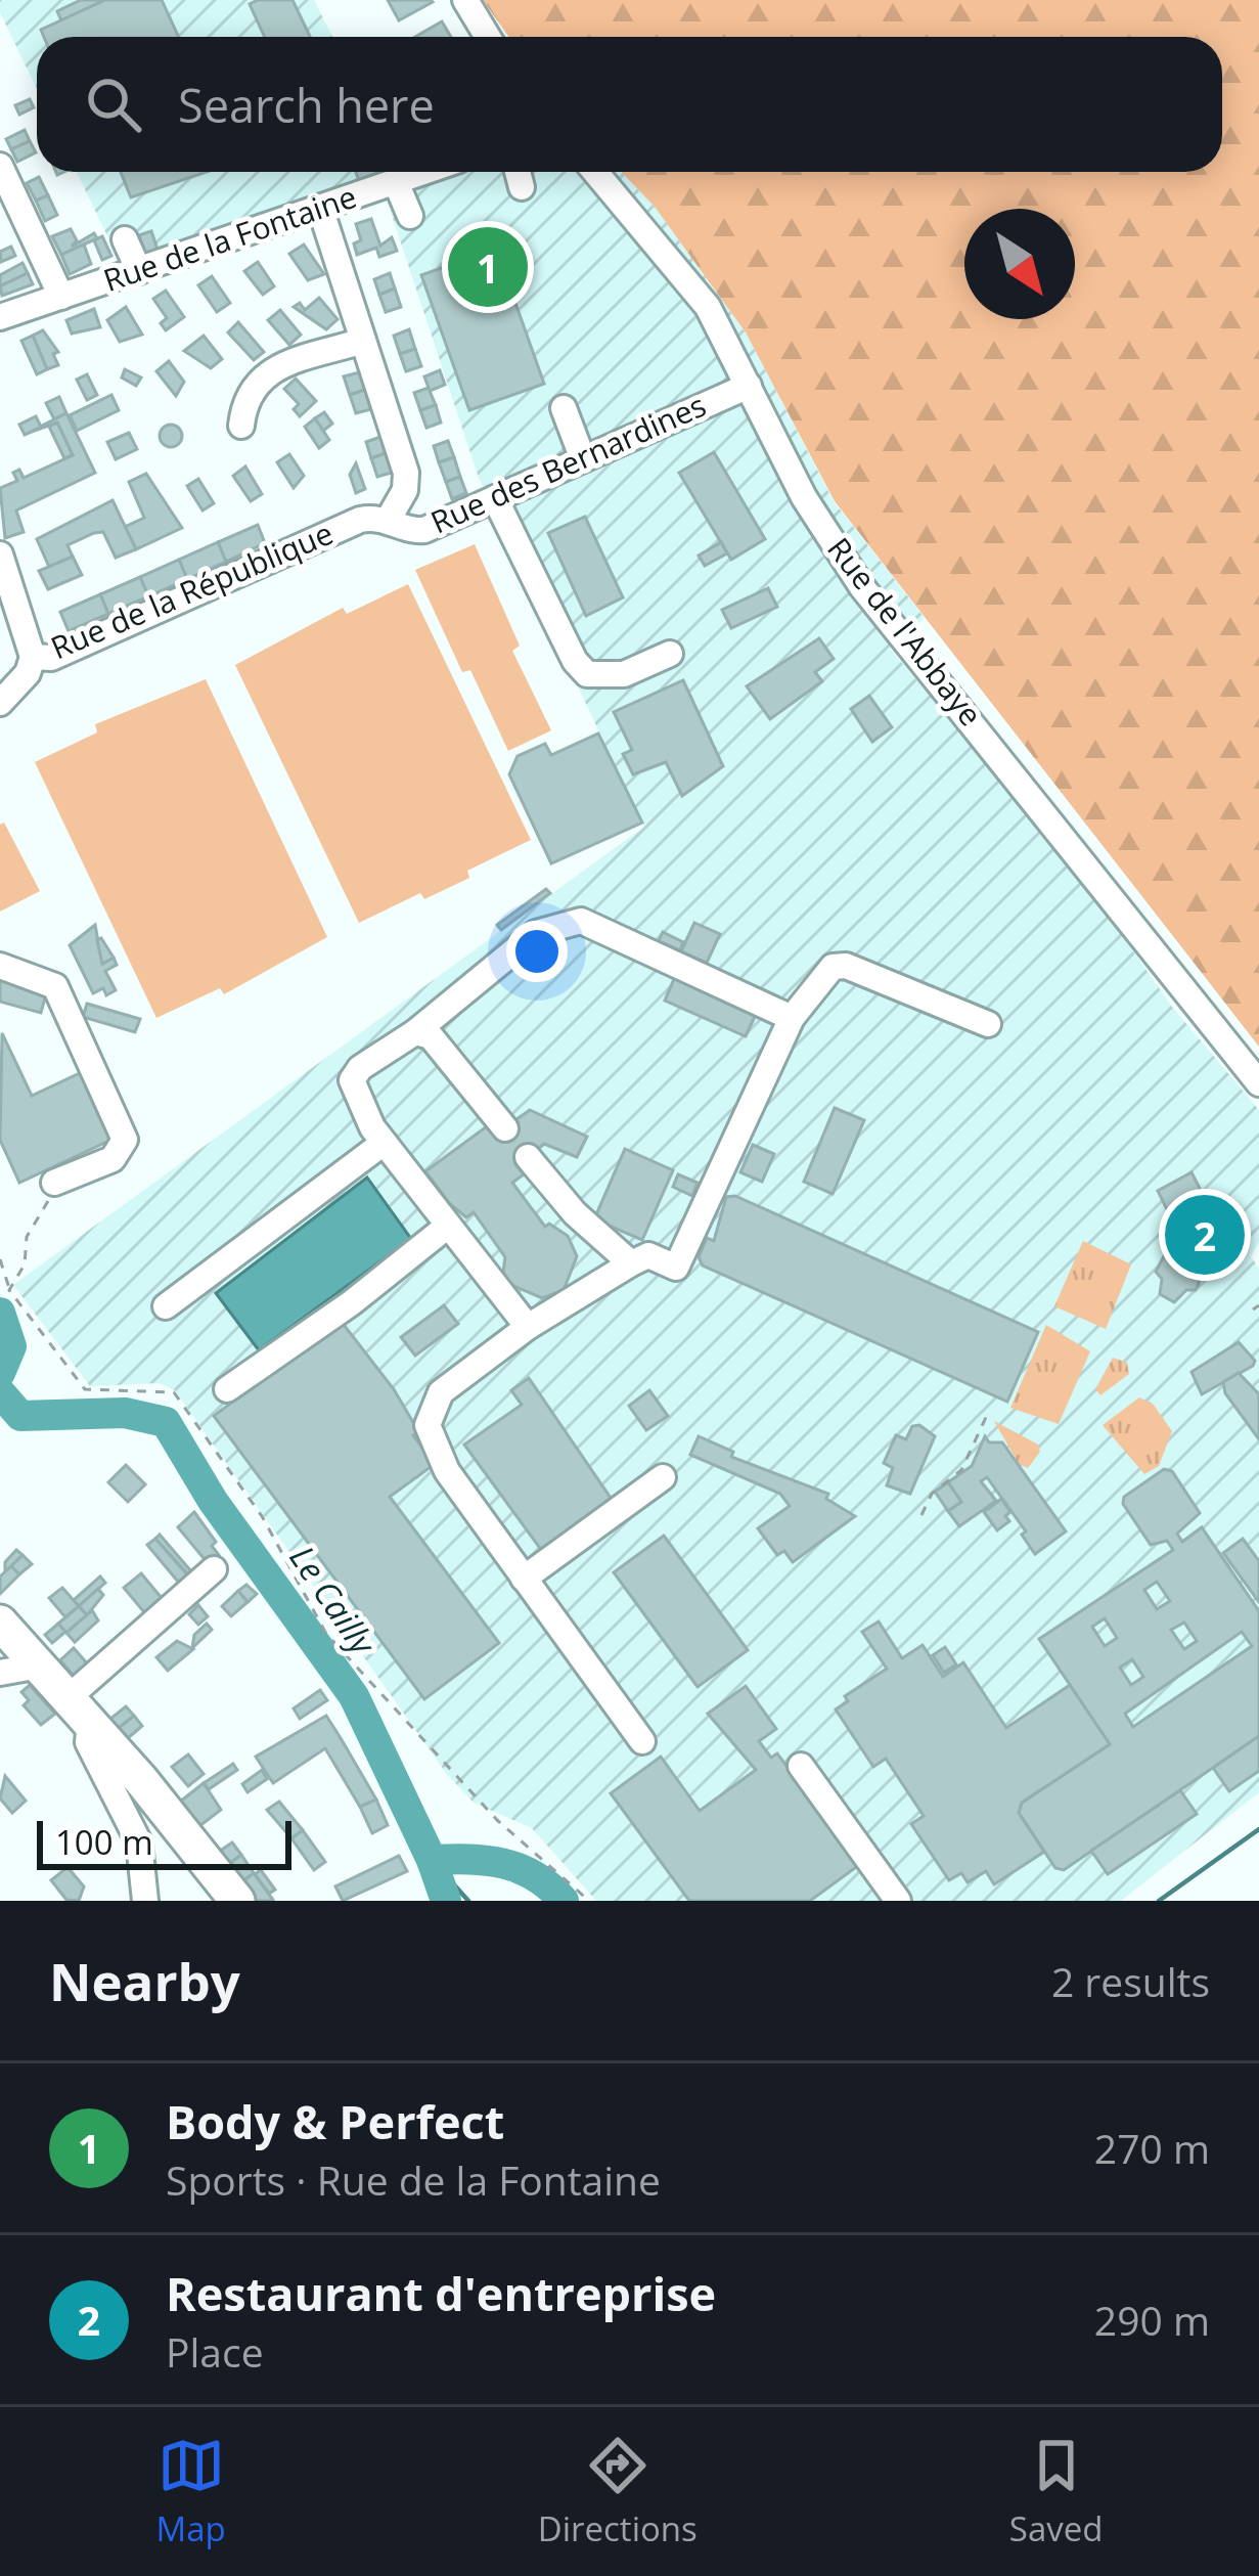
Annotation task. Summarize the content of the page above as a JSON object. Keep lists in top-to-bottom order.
{
  "streets": {
    "street": [
      "Rue de la Fontaine",
      "Rue des Bernardines",
      "Rue de la République",
      "Rue de l'Abbaye"
    ]
  },
  "crossings": [
    ["Rue des Bernardines", "Rue de la République"],
    ["Rue des Bernardines", "Rue de l'Abbaye"]
  ],
  "water": ["Le Cailly"],
  "scale_bar": "100 m",
  "north": "bottom right",
  "page": {
    "search": "Search here",
    "pins": ["1", "2"],
    "scale": "100 m",
    "heading": ["Nearby", "2 results"],
    "list": [
      {
        "mark": "1",
        "name": "Body & Perfect",
        "note": "Sports · Rue de la Fontaine",
        "value": "270 m"
      },
      {
        "mark": "2",
        "name": "Restaurant d'entreprise",
        "note": "Place",
        "value": "290 m"
      }
    ],
    "nav": ["Map", "Directions", "Saved"]
  }
}
